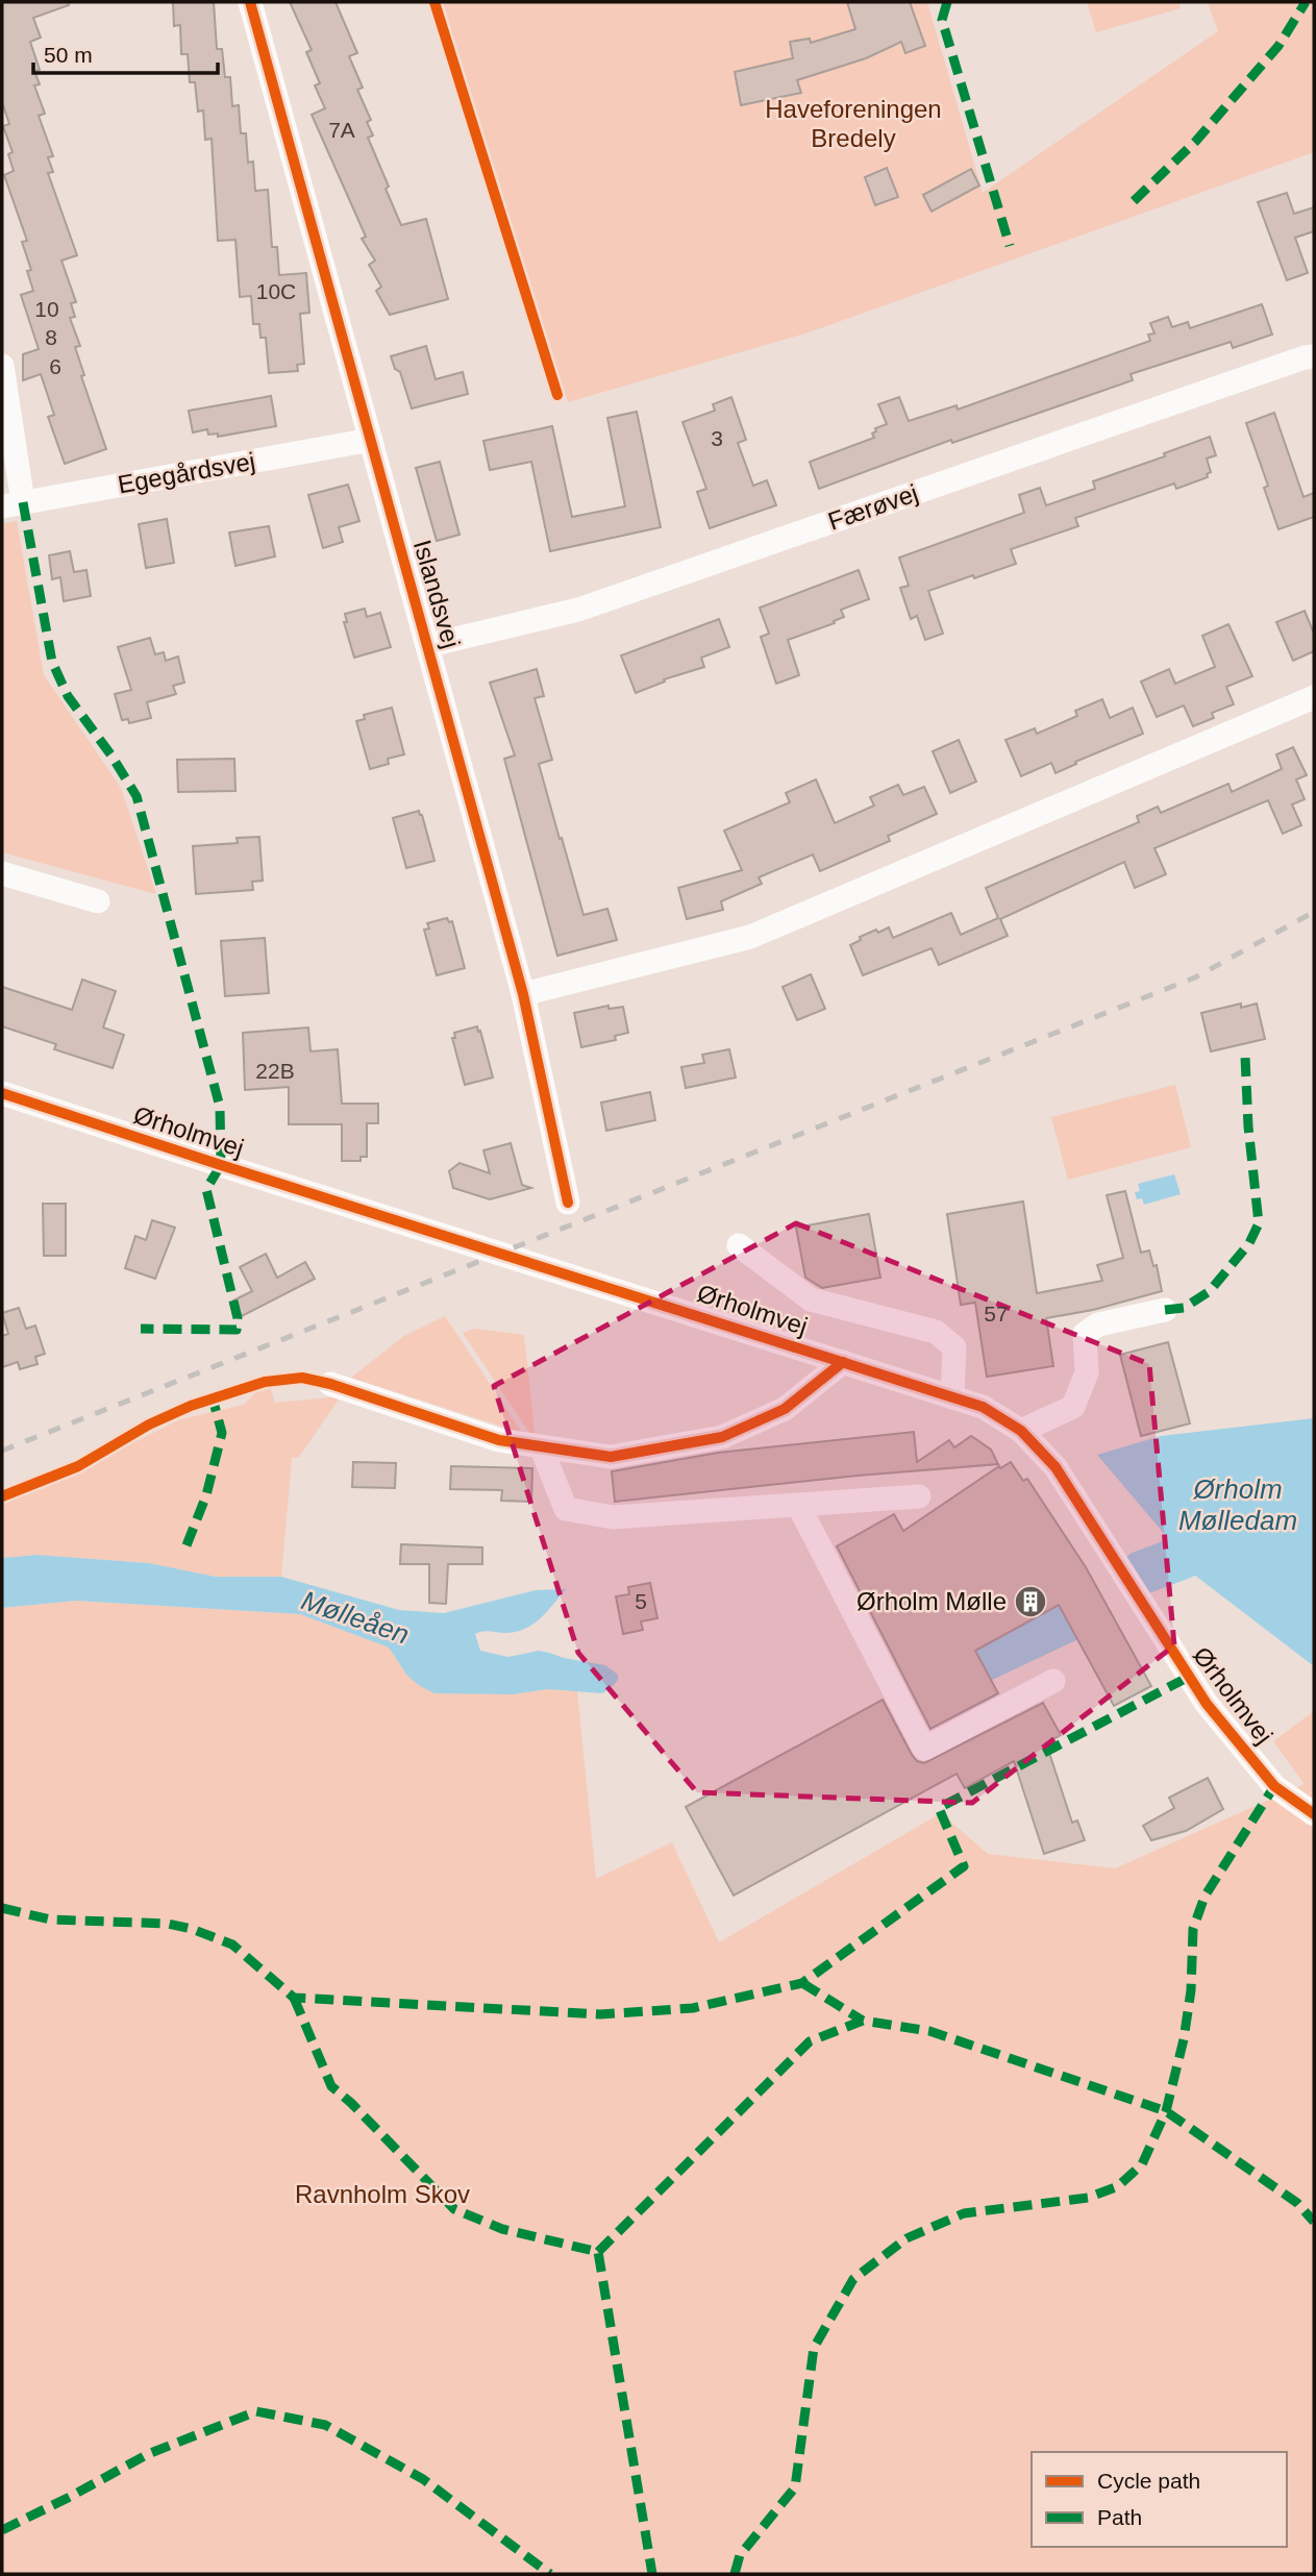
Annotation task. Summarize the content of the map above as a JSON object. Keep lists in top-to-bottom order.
{
  "streets": {
    "street": [
      "Egegårdsvej",
      "Færøvej",
      "Islandsvej",
      "Ørholmvej"
    ]
  },
  "crossings": [
    ["Egegårdsvej", "Islandsvej"],
    ["Færøvej", "Islandsvej"]
  ],
  "water": ["Ørholm Mølledam", "Mølleåen"],
  "parks": ["Haveforeningen Bredely", "Ravnholm Skov"],
  "places": {
    "building": ["Ørholm Mølle"]
  },
  "house_numbers": [
    "7A",
    "10C",
    "10",
    "8",
    "6",
    "3",
    "22B",
    "57",
    "5"
  ],
  "legend": ["Cycle path", "Path"],
  "scale_bar": "50 m"
}
